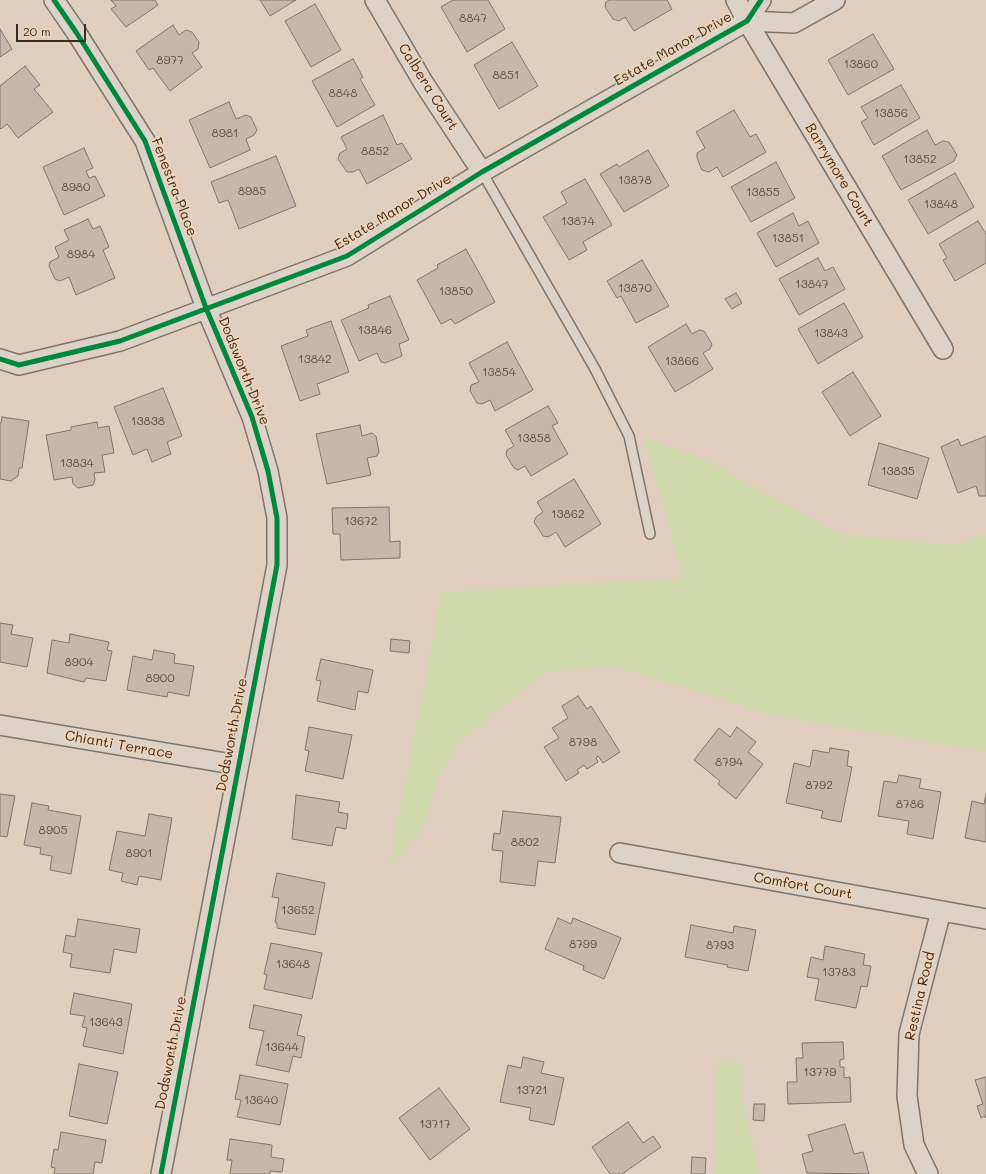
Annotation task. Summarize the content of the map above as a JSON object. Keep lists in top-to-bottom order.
{
  "streets": {
    "street": [
      "Estate Manor Drive",
      "Calbera Court",
      "Barrymore Court",
      "Fenestra Place",
      "Dodsworth Drive",
      "Chianti Terrace",
      "Comfort Court",
      "Restina Road"
    ]
  },
  "crossings": [
    ["Estate Manor Drive", "Calbera Court"],
    ["Estate Manor Drive", "Barrymore Court"],
    ["Estate Manor Drive", "Fenestra Place"],
    ["Estate Manor Drive", "Dodsworth Drive"],
    ["Fenestra Place", "Dodsworth Drive"],
    ["Dodsworth Drive", "Chianti Terrace"],
    ["Comfort Court", "Restina Road"]
  ],
  "house_numbers": [
    "8847",
    "8977",
    "13860",
    "8851",
    "8848",
    "13856",
    "8981",
    "8852",
    "13852",
    "13878",
    "8980",
    "8985",
    "13855",
    "13848",
    "13874",
    "13851",
    "8984",
    "13847",
    "13870",
    "13850",
    "13846",
    "13843",
    "13842",
    "13866",
    "13854",
    "13838",
    "13858",
    "13834",
    "13835",
    "13862",
    "13672",
    "8904",
    "8900",
    "8798",
    "8794",
    "8792",
    "8786",
    "8905",
    "8802",
    "8901",
    "13652",
    "8799",
    "8793",
    "13648",
    "13783",
    "13643",
    "13644",
    "13779",
    "13721",
    "13640",
    "13717"
  ],
  "scale_bar": "20 m"
}
